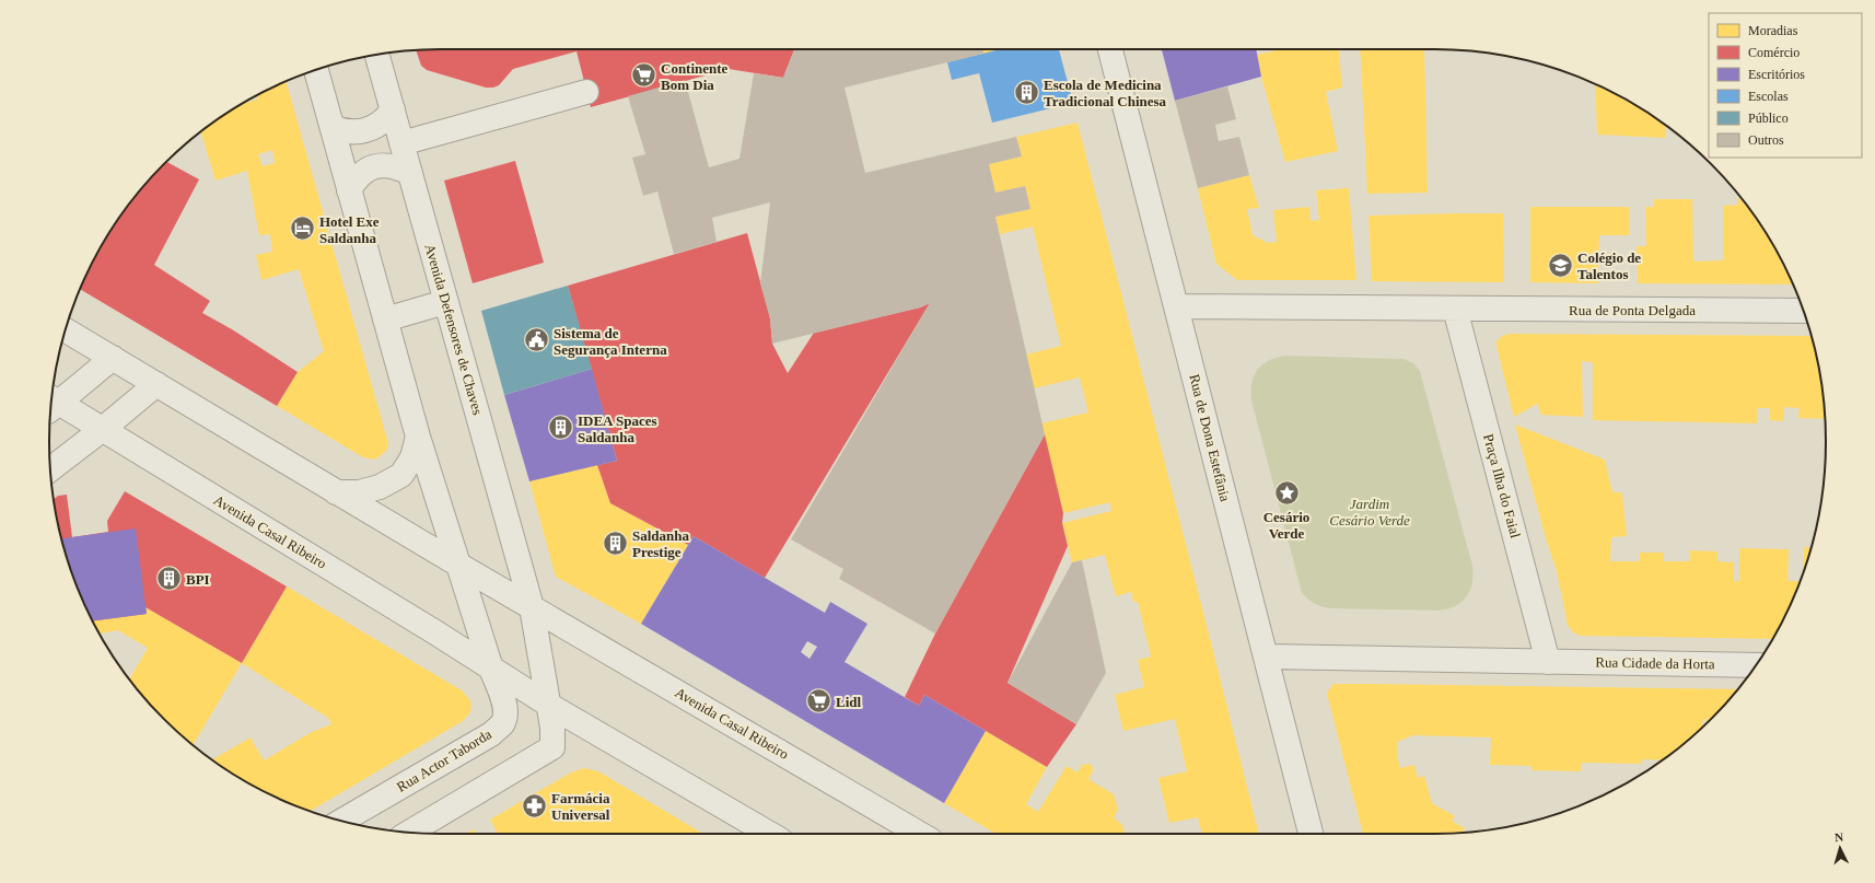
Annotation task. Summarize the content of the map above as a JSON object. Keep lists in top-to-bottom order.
{
  "streets": {
    "street": [
      "Rua de Ponta Delgada",
      "Avenida Defensores de Chaves",
      "Rua de Dona Estefânia",
      "Praça Ilha do Faial",
      "Avenida Casal Ribeiro",
      "Rua Cidade da Horta",
      "Rua Actor Taborda"
    ]
  },
  "crossings": [
    ["Rua de Ponta Delgada", "Praça Ilha do Faial"],
    ["Avenida Defensores de Chaves", "Avenida Casal Ribeiro"],
    ["Praça Ilha do Faial", "Rua Cidade da Horta"],
    ["Avenida Casal Ribeiro", "Rua Actor Taborda"]
  ],
  "parks": ["Jardim Cesário Verde"],
  "places": {
    "supermarket": ["Continente Bom Dia", "Lidl"],
    "building": [
      "Escola de Medicina Tradicional Chinesa",
      "IDEA Spaces Saldanha",
      "Saldanha Prestige",
      "BPI"
    ],
    "hotel": ["Hotel Exe Saldanha"],
    "school or university": ["Colégio de Talentos"],
    "public building": ["Sistema de Segurança Interna"],
    "place": ["Cesário Verde"],
    "pharmacy": ["Farmácia Universal"]
  },
  "legend": [
    "Moradias",
    "Comércio",
    "Escritórios",
    "Escolas",
    "Público",
    "Outros"
  ],
  "north": "top"
}
